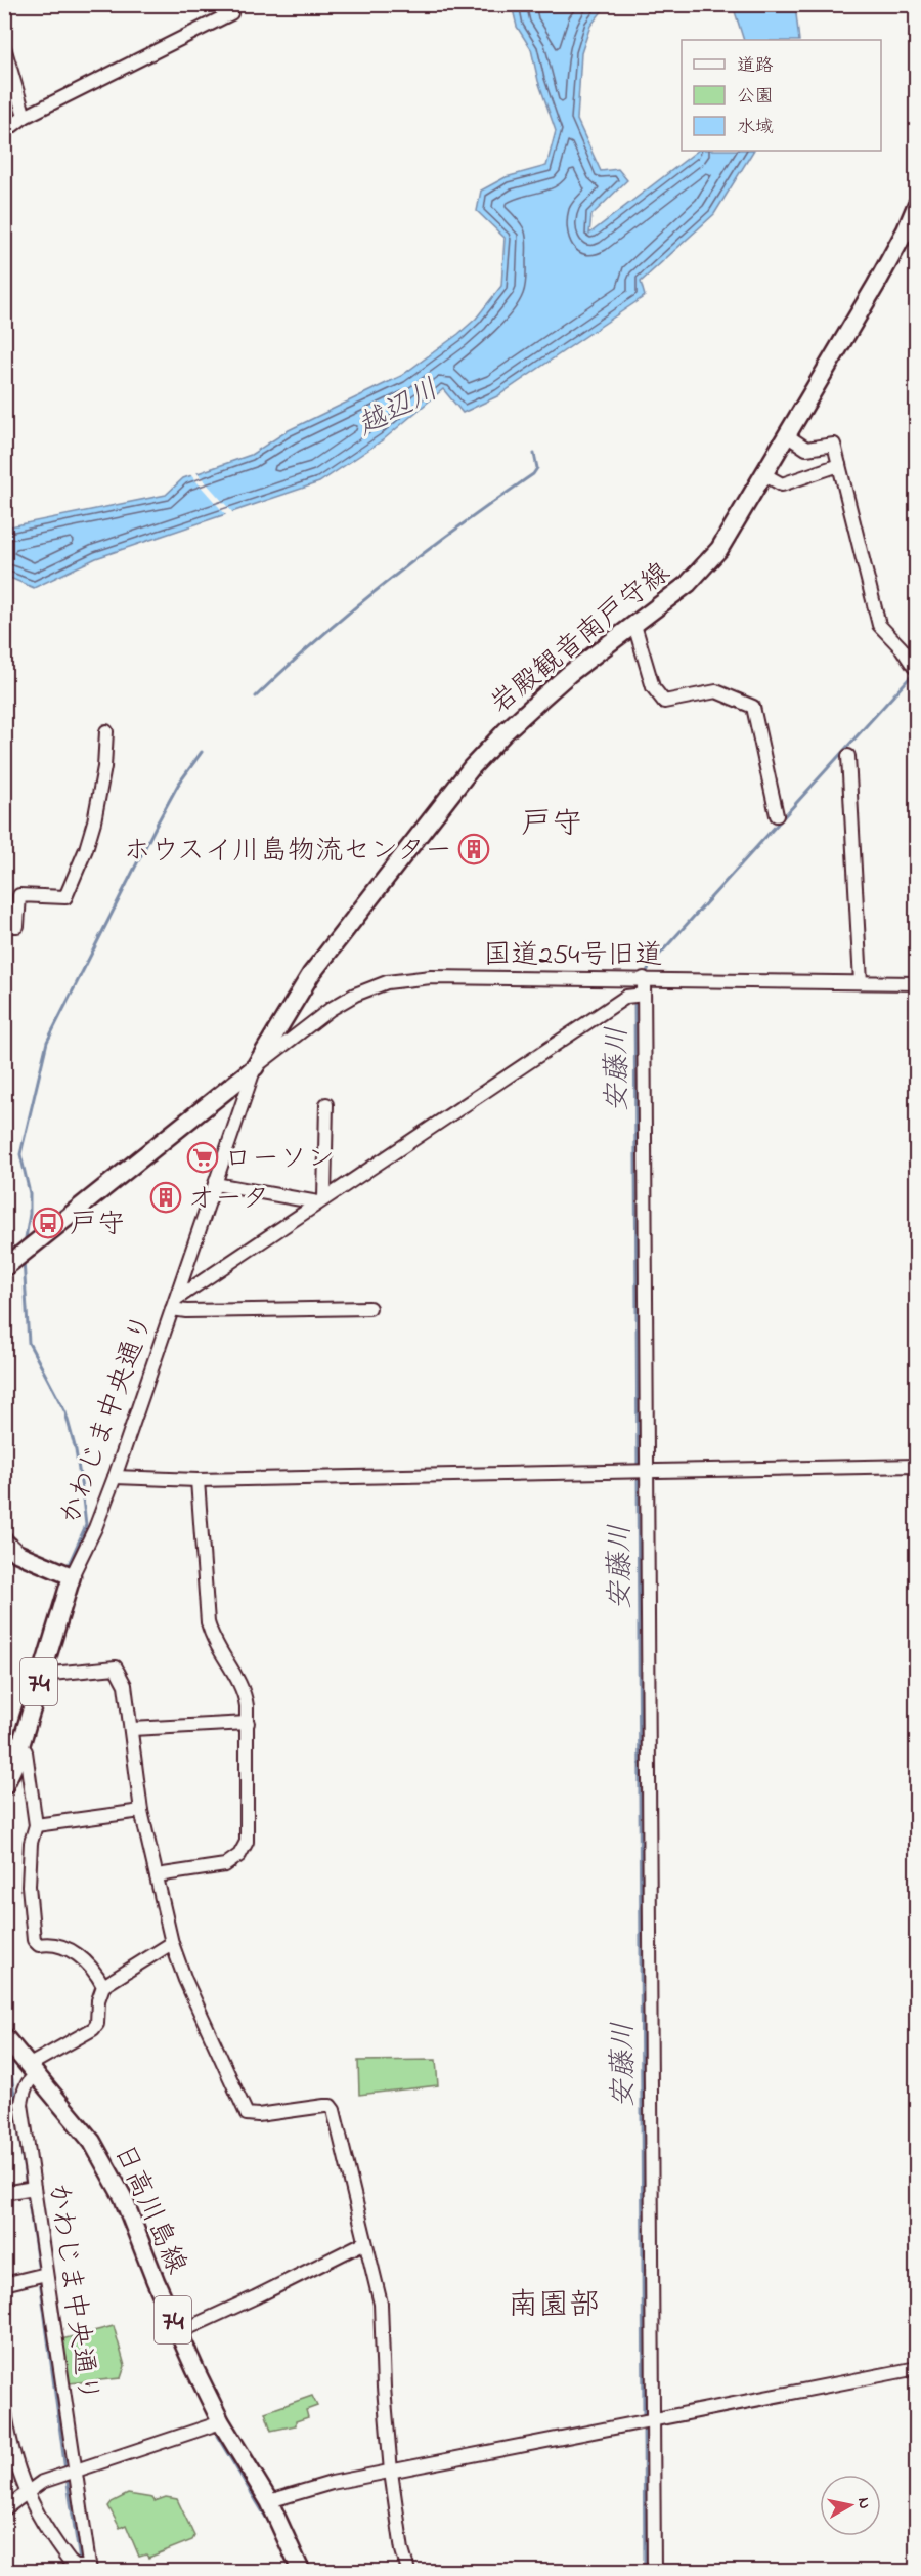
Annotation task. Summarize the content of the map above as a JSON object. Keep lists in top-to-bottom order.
{
  "streets": {
    "main road": [
      "岩殿観音南戸守線",
      "かわじま中央通り",
      "74",
      "日高川島線"
    ],
    "street": ["国道254号旧道"]
  },
  "crossings": [
    ["岩殿観音南戸守線", "国道254号旧道"],
    ["岩殿観音南戸守線", "かわじま中央通り"],
    ["国道254号旧道", "かわじま中央通り"],
    ["かわじま中央通り", "74"],
    ["かわじま中央通り", "日高川島線"],
    ["74", "日高川島線"]
  ],
  "districts": ["戸守", "南園部"],
  "water": ["越辺川", "安藤川"],
  "places": {
    "building": ["ホウスイ川島物流センター", "オータ"],
    "supermarket": ["ローソン"],
    "bus stop": ["戸守"]
  },
  "legend": ["道路", "公園", "水域"],
  "north": "right"
}
